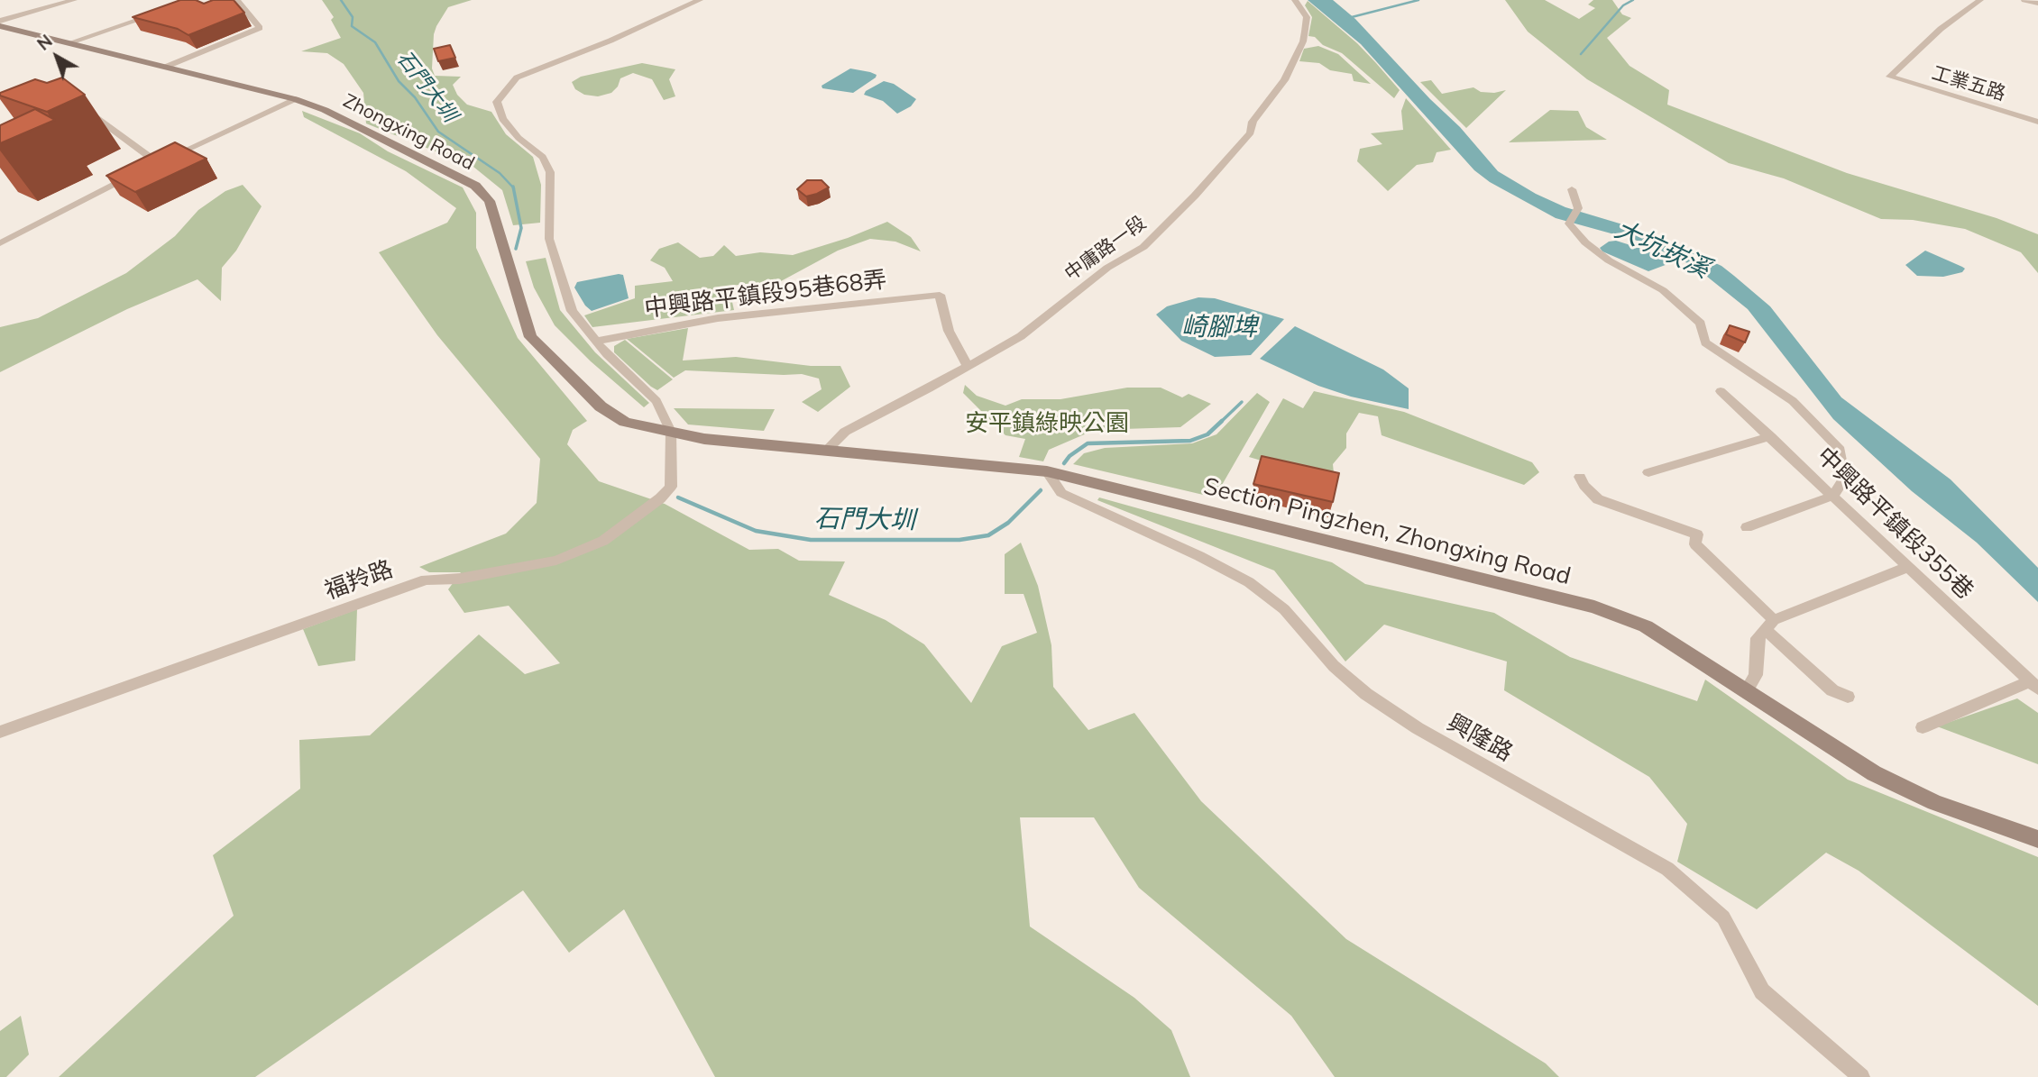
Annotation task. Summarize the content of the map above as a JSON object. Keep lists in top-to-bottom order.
{
  "streets": {
    "street": [
      "工業五路",
      "Zhongxing Road",
      "中庸路一段",
      "中興路平鎮段95巷68弄",
      "中興路平鎮段355巷",
      "Section Pingzhen, Zhongxing Road",
      "福羚路",
      "興隆路"
    ]
  },
  "crossings": [
    ["Zhongxing Road", "Section Pingzhen, Zhongxing Road"],
    ["Zhongxing Road", "福羚路"],
    ["中庸路一段", "中興路平鎮段95巷68弄"],
    ["中庸路一段", "Section Pingzhen, Zhongxing Road"],
    ["Section Pingzhen, Zhongxing Road", "福羚路"],
    ["Section Pingzhen, Zhongxing Road", "興隆路"]
  ],
  "water": ["石門大圳", "大坑崁溪", "崎腳埤"],
  "parks": ["安平鎮綠映公園"],
  "north": "top left"
}
